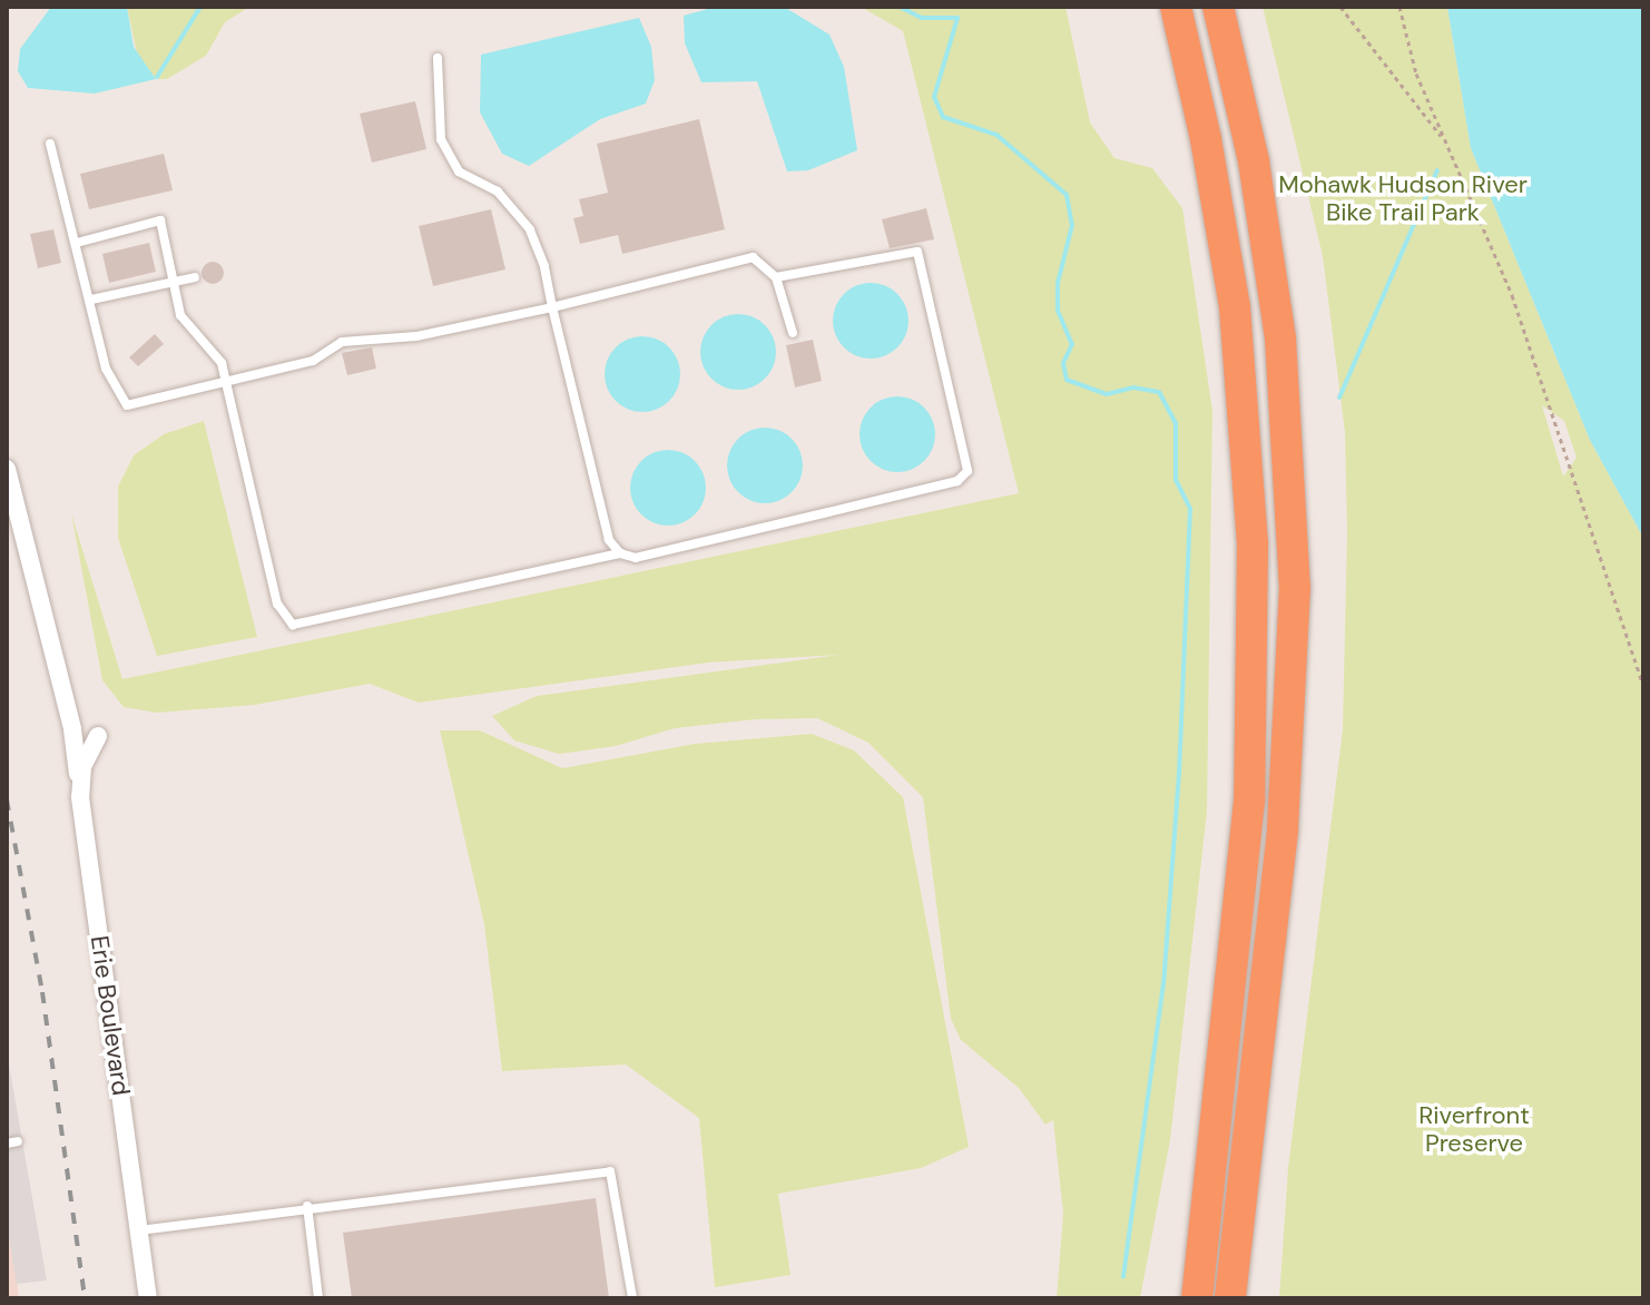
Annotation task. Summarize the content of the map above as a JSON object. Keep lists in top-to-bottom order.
{
  "streets": {
    "street": ["Erie Boulevard"]
  },
  "parks": ["Mohawk Hudson River Bike Trail Park", "Riverfront Preserve"]
}
